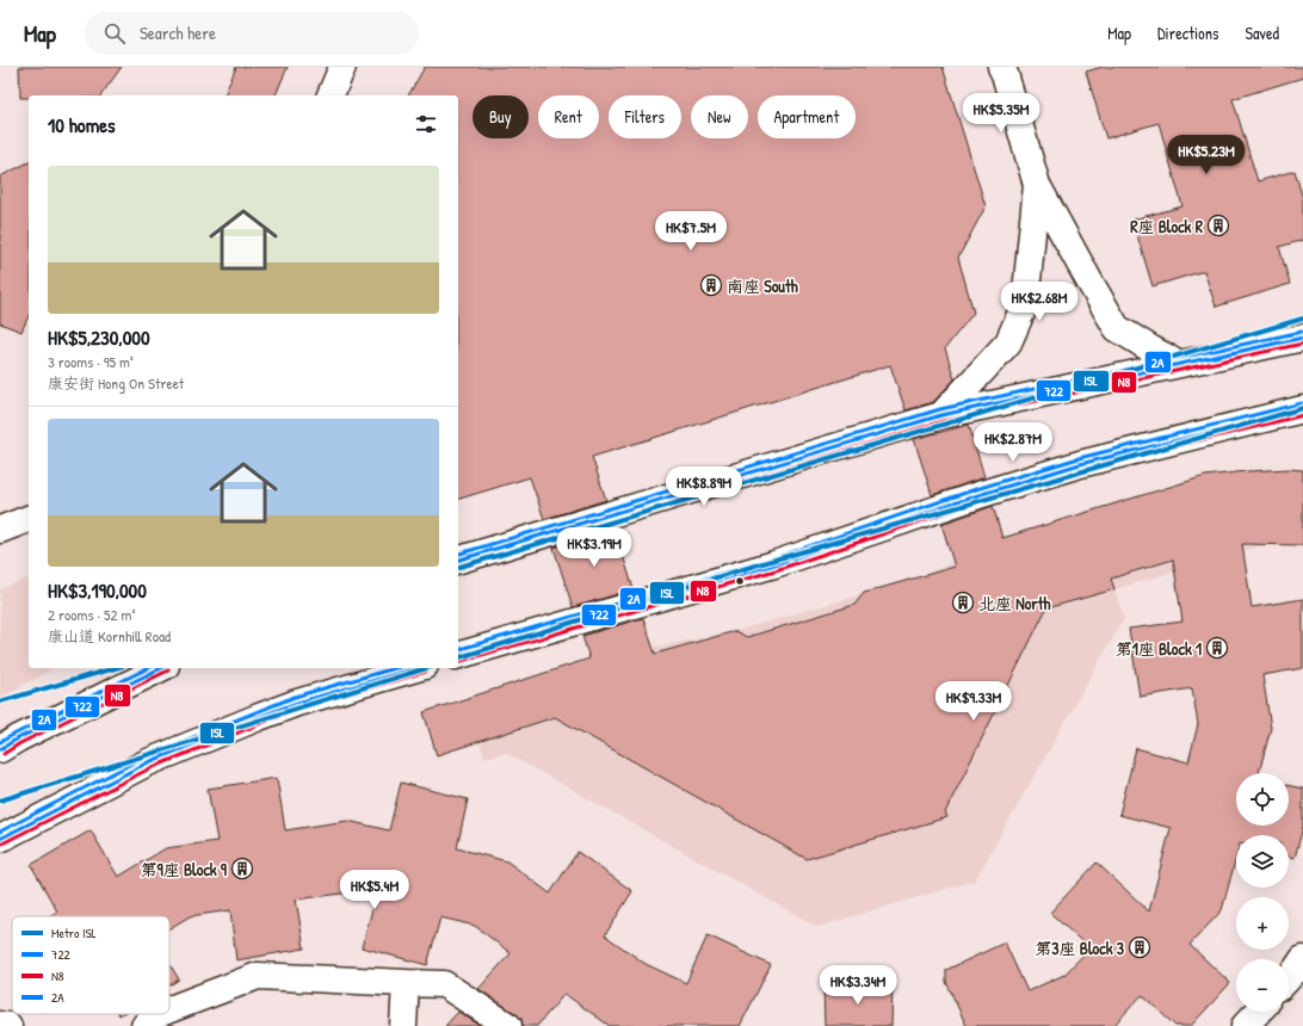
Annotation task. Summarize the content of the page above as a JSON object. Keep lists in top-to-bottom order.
{
  "places": {
    "building": [
      "R座 Block R",
      "南座 South",
      "北座 North",
      "第1座 Block 1",
      "第9座 Block 9",
      "第3座 Block 3"
    ]
  },
  "lines": [
    "metro line ISL",
    "transit line 2A",
    "transit line 722",
    "transit line N8"
  ],
  "legend": [
    "Metro ISL",
    "722",
    "N8",
    "2A"
  ],
  "page": {
    "header": "Map",
    "search": "Search here",
    "nav": ["Map", "Directions", "Saved"],
    "price": [
      "HK$5.35M",
      "HK$5.23M",
      "HK$7.5M",
      "HK$2.68M",
      "HK$2.87M",
      "HK$8.89M",
      "HK$3.19M",
      "HK$9.33M",
      "HK$5.4M",
      "HK$3.34M"
    ],
    "chip": [
      "Buy",
      "Rent",
      "Filters",
      "New",
      "Apartment"
    ],
    "heading": "10 homes",
    "list": [
      {
        "name": "HK$5,230,000",
        "note": "3 rooms · 95 m² · 康安街 Hong On Street"
      },
      {
        "name": "HK$3,190,000",
        "note": "2 rooms · 52 m² · 康山道 Kornhill Road"
      }
    ],
    "map_buttons": ["+", "−"]
  }
}
